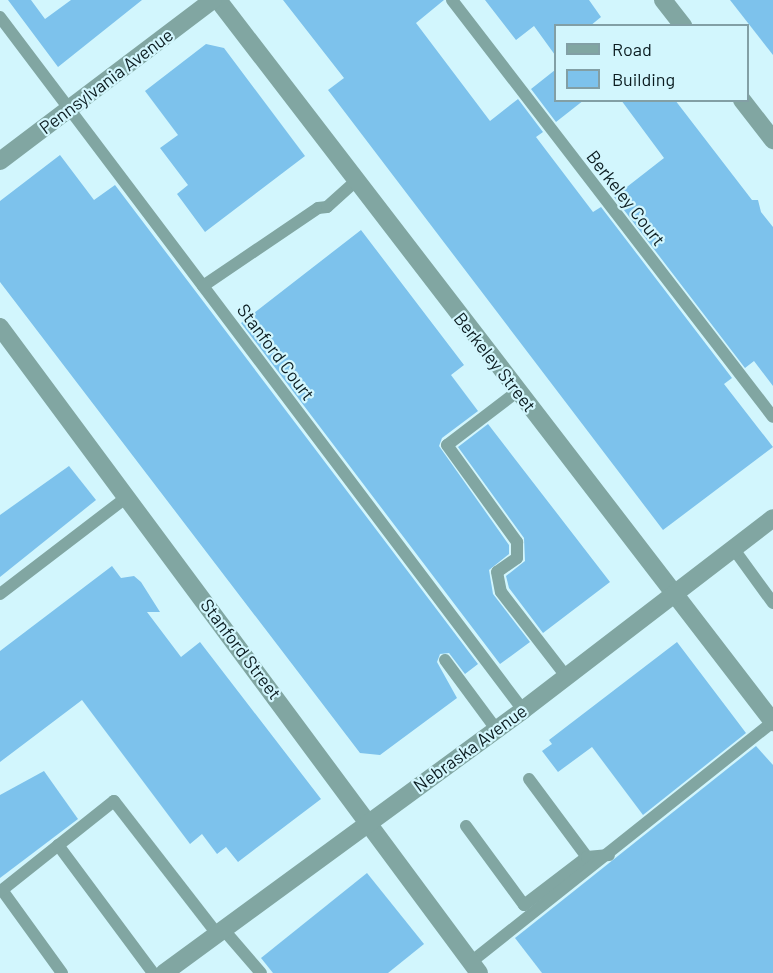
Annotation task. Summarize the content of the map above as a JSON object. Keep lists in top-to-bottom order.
{
  "streets": {
    "street": [
      "Pennsylvania Avenue",
      "Berkeley Street",
      "Stanford Street",
      "Nebraska Avenue"
    ],
    "lane": ["Berkeley Court", "Stanford Court"]
  },
  "crossings": [
    ["Pennsylvania Avenue", "Stanford Court"],
    ["Stanford Court", "Nebraska Avenue"],
    ["Berkeley Street", "Nebraska Avenue"],
    ["Stanford Street", "Nebraska Avenue"]
  ],
  "legend": ["Road", "Building"]
}
